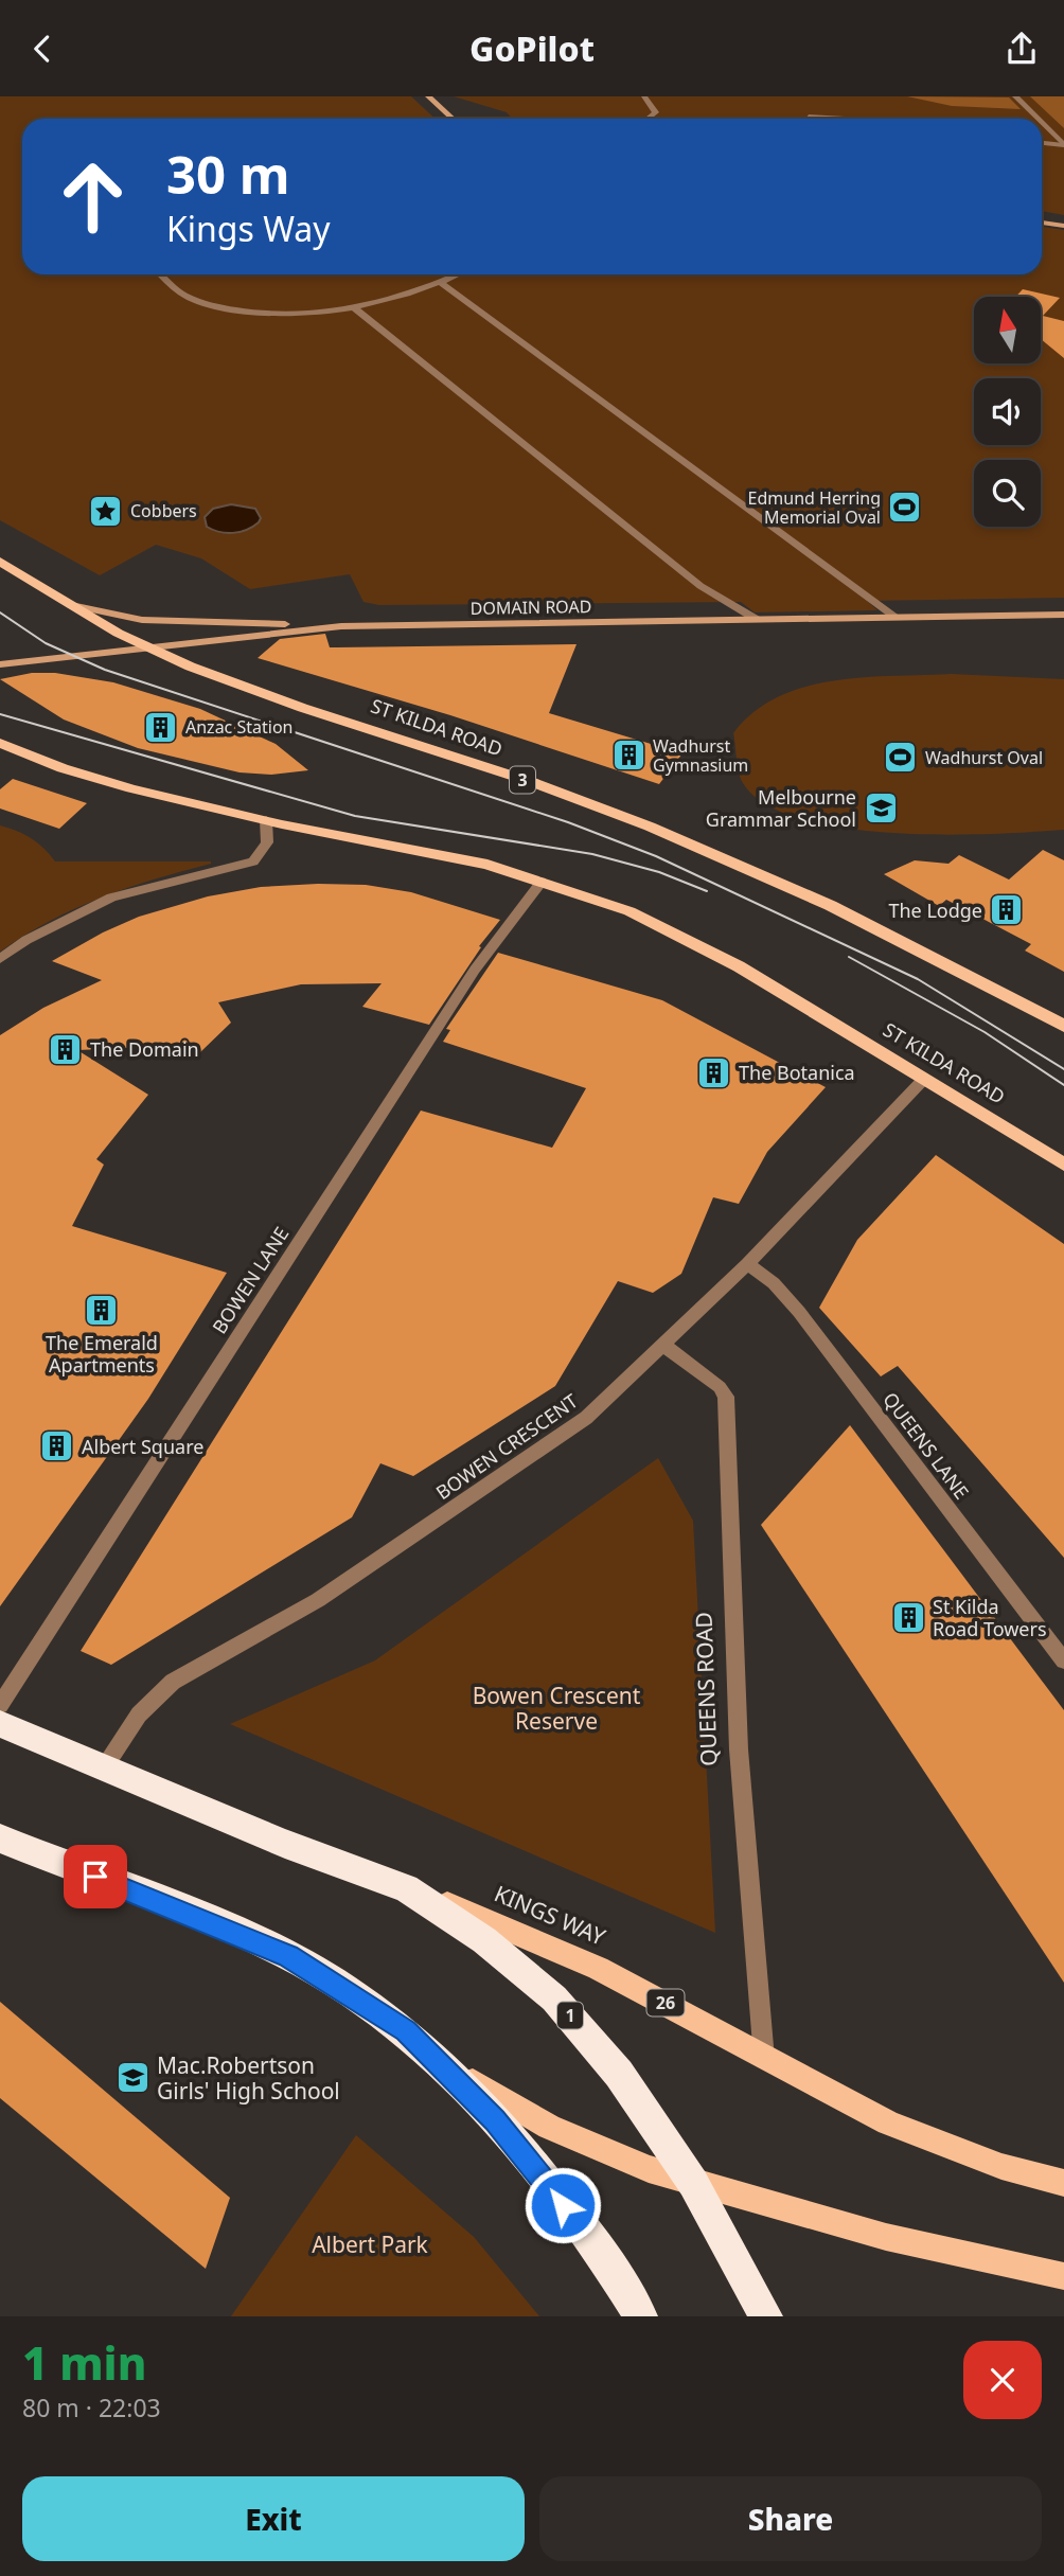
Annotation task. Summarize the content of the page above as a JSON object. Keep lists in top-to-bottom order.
{
  "streets": {
    "highway": ["KINGS WAY", "1"],
    "main road": ["ST KILDA ROAD", "3", "26"],
    "street": [
      "DOMAIN ROAD",
      "BOWEN LANE",
      "QUEENS LANE",
      "BOWEN CRESCENT",
      "QUEENS ROAD"
    ]
  },
  "crossings": [
    ["DOMAIN ROAD", "ST KILDA ROAD"],
    ["ST KILDA ROAD", "BOWEN LANE"],
    ["ST KILDA ROAD", "BOWEN CRESCENT"],
    ["QUEENS LANE", "BOWEN CRESCENT"],
    ["BOWEN CRESCENT", "QUEENS ROAD"],
    ["BOWEN CRESCENT", "KINGS WAY"],
    ["QUEENS ROAD", "KINGS WAY"],
    ["KINGS WAY", "1"]
  ],
  "parks": ["Bowen Crescent Reserve", "Albert Park"],
  "places": {
    "sports": ["Edmund Herring Memorial Oval", "Wadhurst Oval"],
    "place": ["Cobbers"],
    "building": [
      "Anzac Station",
      "Wadhurst Gymnasium",
      "The Lodge",
      "The Domain",
      "The Botanica",
      "The Emerald Apartments",
      "Albert Square",
      "St Kilda Road Towers"
    ],
    "school or university": ["Melbourne Grammar School", "Mac.Robertson Girls' High School"]
  },
  "north": "top",
  "page": {
    "header": "GoPilot",
    "turn": ["30 m", "Kings Way"],
    "heading": ["1 min", "80 m · 22:03"],
    "buttons": ["Exit", "Share"]
  }
}
